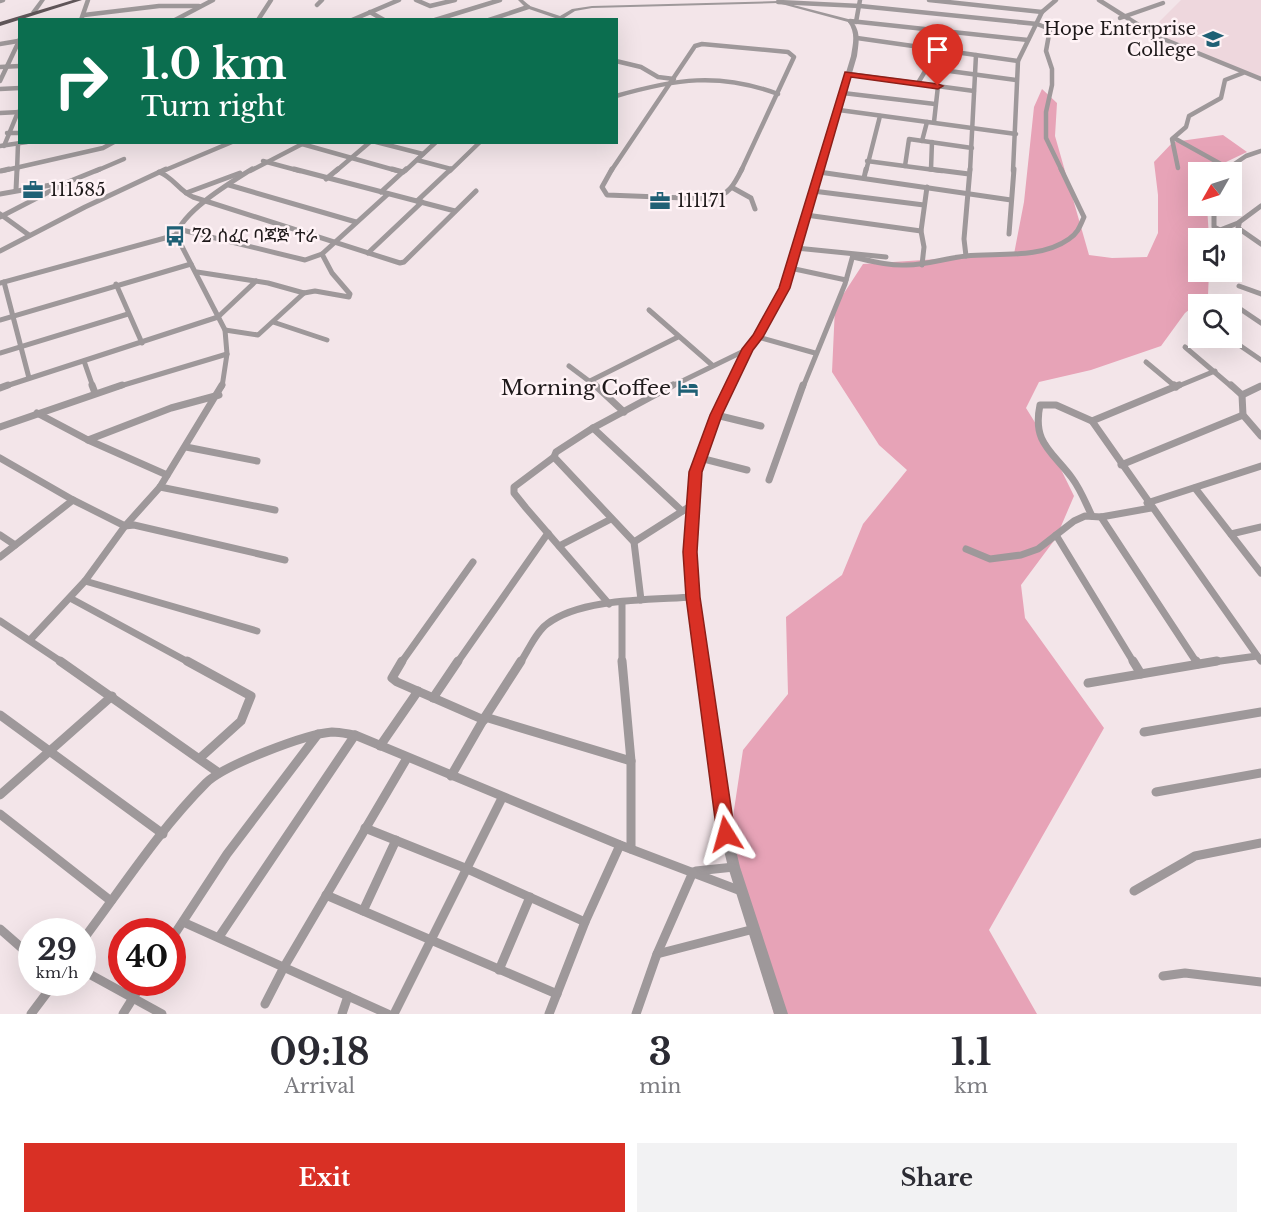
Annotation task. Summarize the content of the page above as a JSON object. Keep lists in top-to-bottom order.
{
  "places": {
    "school or university": ["Hope Enterprise College"],
    "office": ["111585", "111171"],
    "bus stop": ["72 ሰፈር ባጃጅ ተራ"],
    "hotel": ["Morning Coffee"]
  },
  "north": "bottom left",
  "page": {
    "turn": ["1.0 km", "Turn right"],
    "speed": "29 km/h",
    "limit": "40",
    "eta": [
      "09:18",
      "Arrival",
      "3",
      "min",
      "1.1",
      "km"
    ],
    "buttons": ["Exit", "Share"]
  }
}
